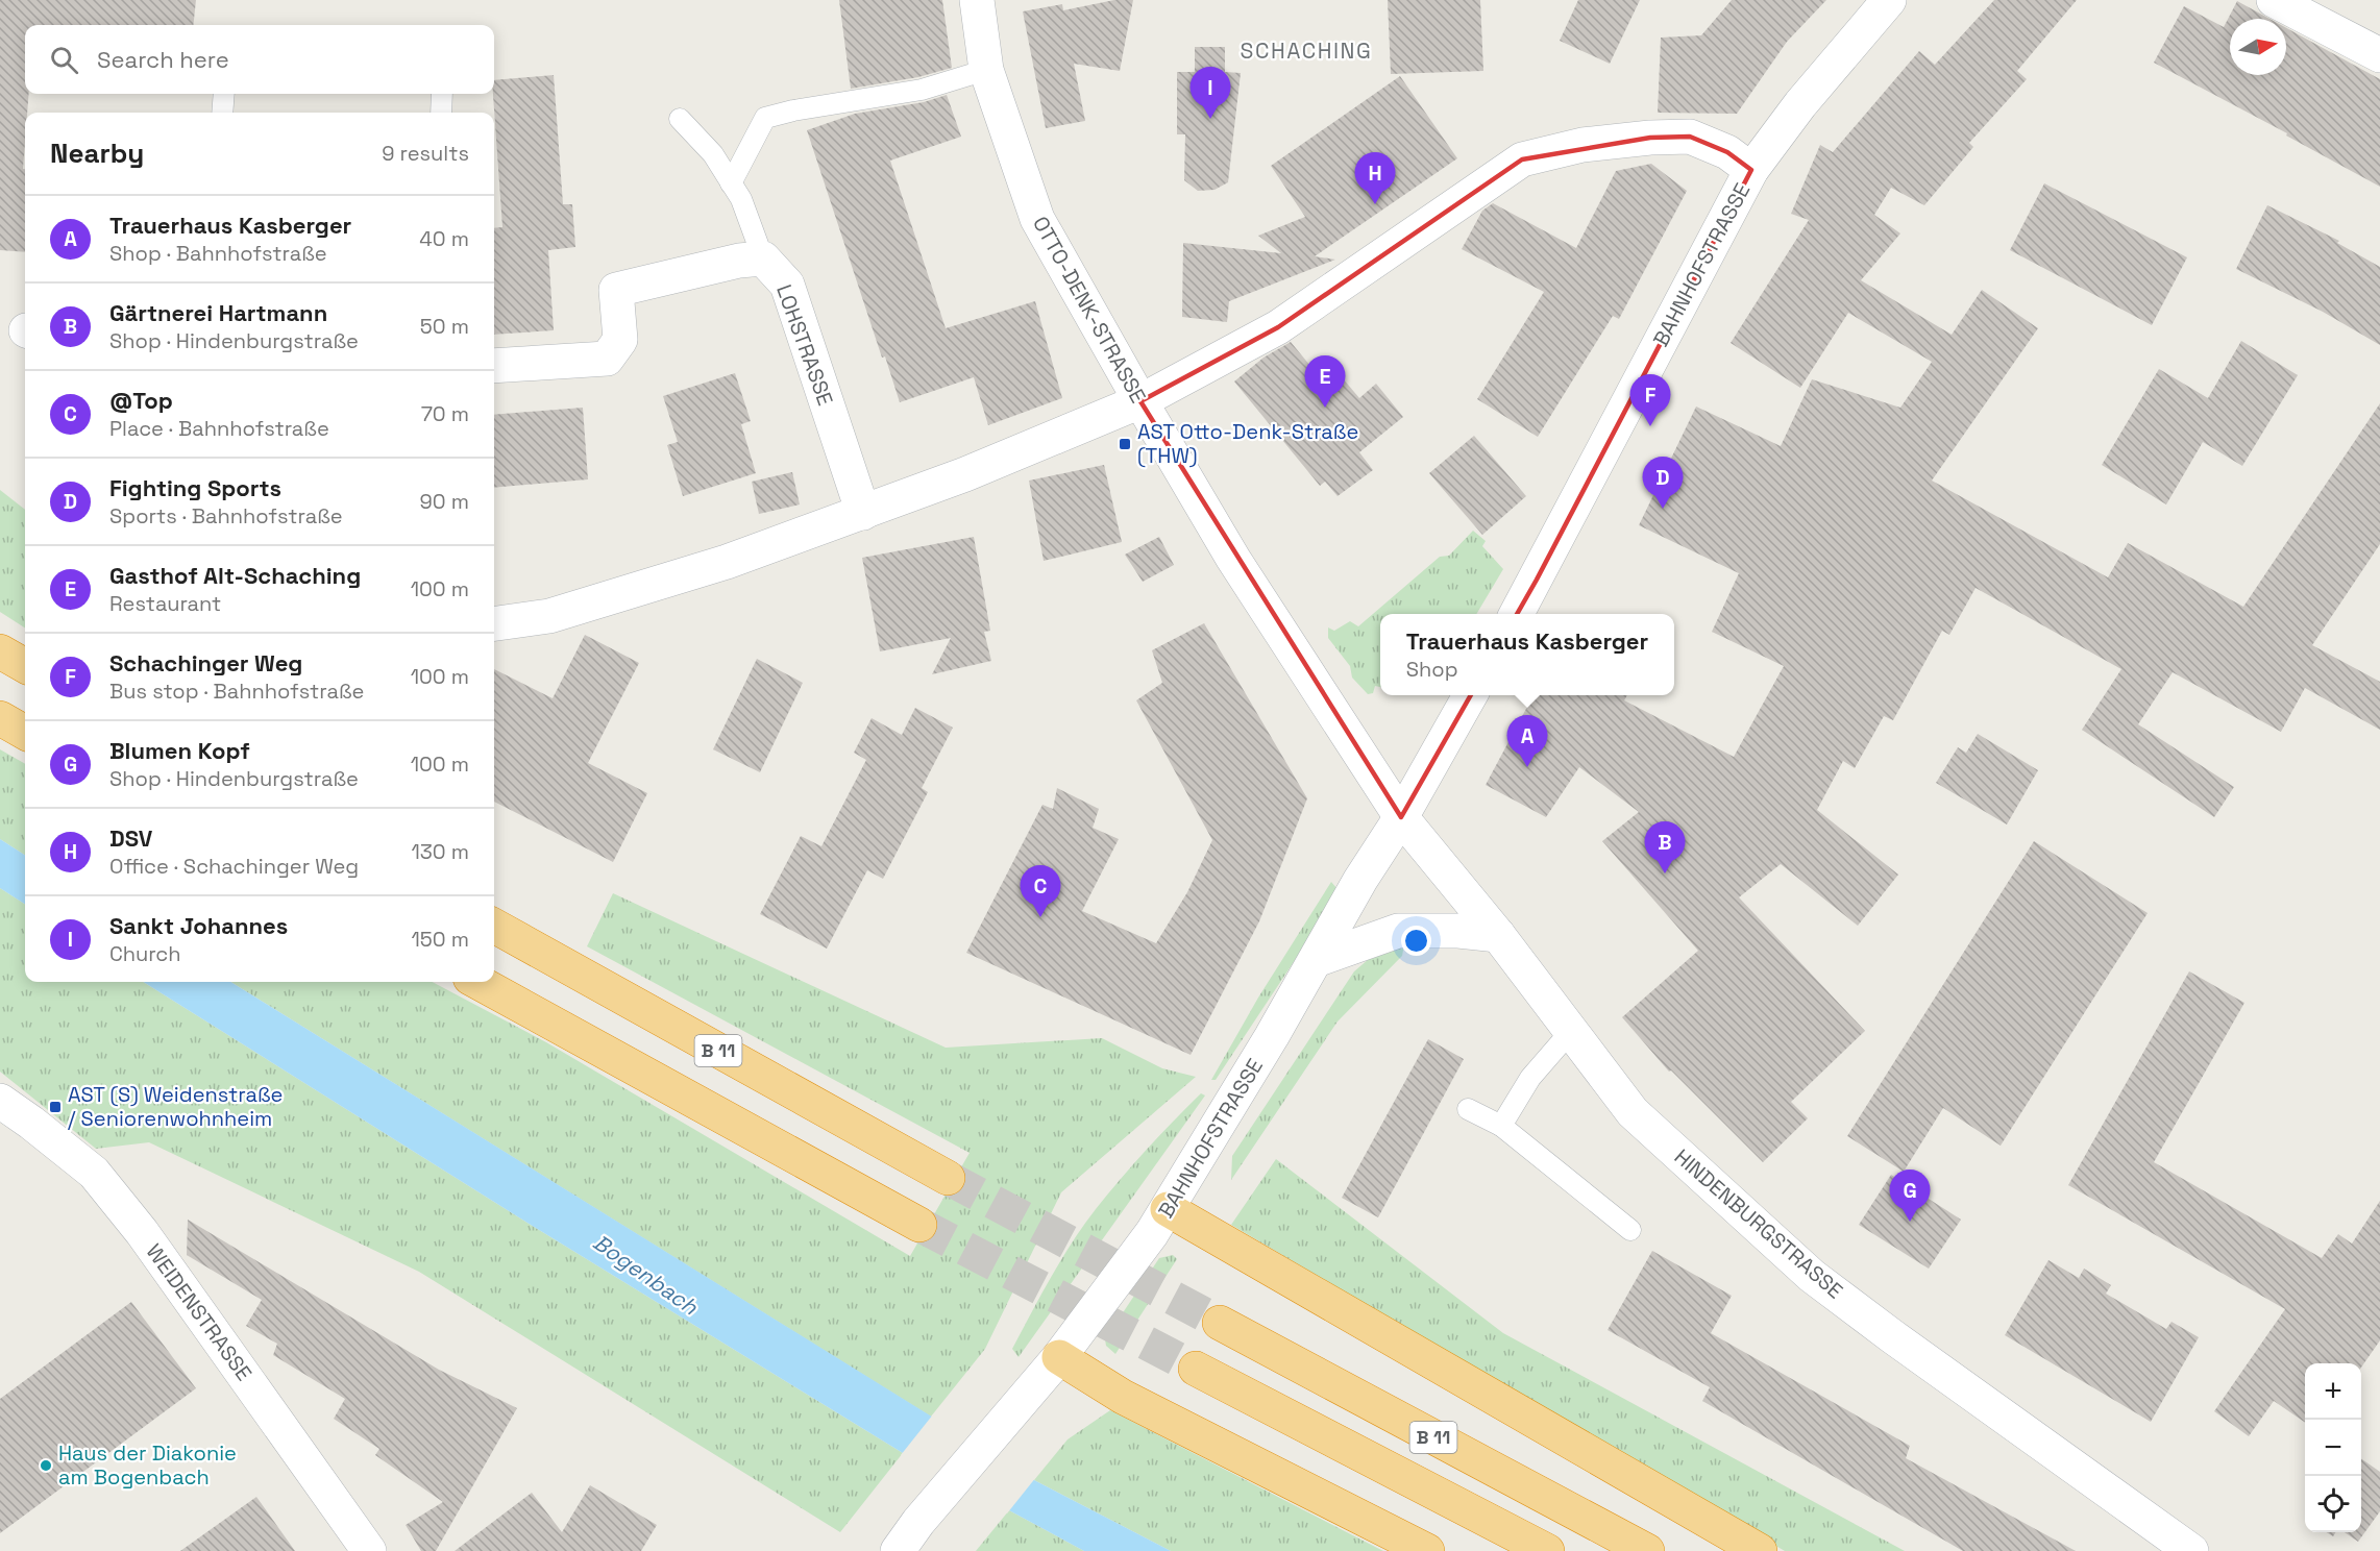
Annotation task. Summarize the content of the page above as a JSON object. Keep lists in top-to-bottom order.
{
  "streets": {
    "highway": ["B 11"],
    "street": [
      "BAHNHOFSTRASSE",
      "OTTO-DENK-STRASSE",
      "LOHSTRASSE",
      "HINDENBURGSTRASSE",
      "WEIDENSTRASSE"
    ]
  },
  "crossings": [
    ["BAHNHOFSTRASSE", "OTTO-DENK-STRASSE"],
    ["BAHNHOFSTRASSE", "HINDENBURGSTRASSE"],
    ["OTTO-DENK-STRASSE", "HINDENBURGSTRASSE"]
  ],
  "districts": ["SCHACHING"],
  "water": ["Bogenbach"],
  "places": {
    "transit": ["AST Otto-Denk-Straße (THW)", "AST (S) Weidenstraße / Seniorenwohnheim"],
    "other": ["Haus der Diakonie am Bogenbach"]
  },
  "north": "right",
  "page": {
    "search": "Search here",
    "pins": [
      "I",
      "H",
      "E",
      "F",
      "D",
      "A",
      "B",
      "C",
      "G"
    ],
    "heading": ["Nearby", "9 results"],
    "list": [
      {
        "mark": "A",
        "name": "Trauerhaus Kasberger",
        "note": "Shop · Bahnhofstraße",
        "value": "40 m"
      },
      {
        "mark": "B",
        "name": "Gärtnerei Hartmann",
        "note": "Shop · Hindenburgstraße",
        "value": "50 m"
      },
      {
        "mark": "C",
        "name": "@Top",
        "note": "Place · Bahnhofstraße",
        "value": "70 m"
      },
      {
        "mark": "D",
        "name": "Fighting Sports",
        "note": "Sports · Bahnhofstraße",
        "value": "90 m"
      },
      {
        "mark": "E",
        "name": "Gasthof Alt-Schaching",
        "note": "Restaurant",
        "value": "100 m"
      },
      {
        "mark": "F",
        "name": "Schachinger Weg",
        "note": "Bus stop · Bahnhofstraße",
        "value": "100 m"
      },
      {
        "mark": "G",
        "name": "Blumen Kopf",
        "note": "Shop · Hindenburgstraße",
        "value": "100 m"
      },
      {
        "mark": "H",
        "name": "DSV",
        "note": "Office · Schachinger Weg",
        "value": "130 m"
      },
      {
        "mark": "I",
        "name": "Sankt Johannes",
        "note": "Church",
        "value": "150 m"
      }
    ],
    "popup": ["Trauerhaus Kasberger", "Shop"],
    "map_buttons": ["+", "−"]
  }
}
